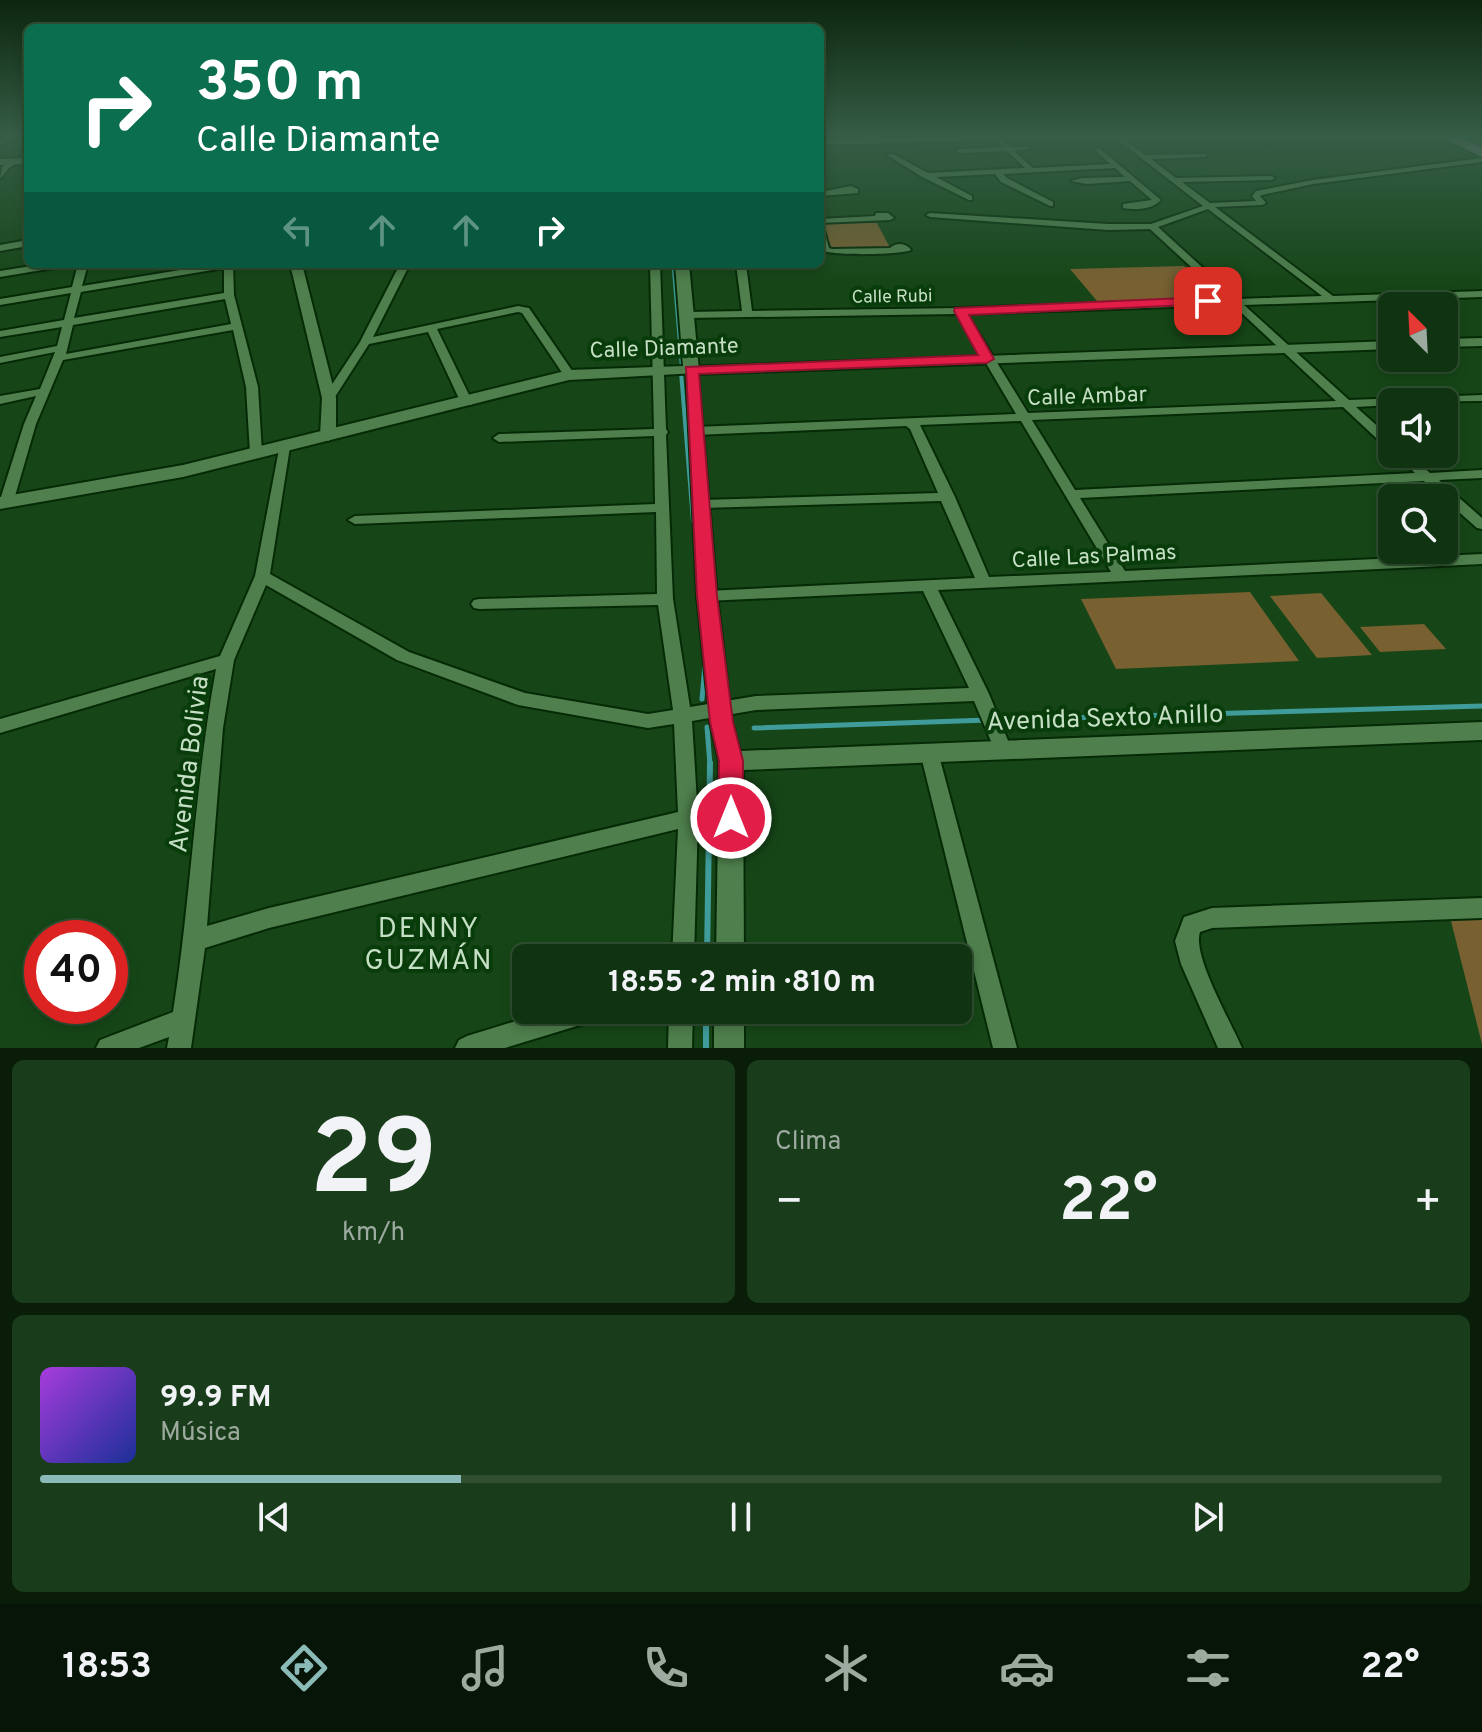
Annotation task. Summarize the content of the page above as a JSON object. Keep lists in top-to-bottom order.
{
  "streets": {
    "main road": ["Calle Diamante"],
    "street": [
      "Calle Rubi",
      "Calle Ambar",
      "Calle Las Palmas",
      "Avenida Sexto Anillo",
      "Avenida Bolivia"
    ]
  },
  "crossings": [
    ["Calle Diamante", "Avenida Bolivia"]
  ],
  "districts": ["DENNY GUZMÁN"],
  "north": "top left",
  "page": {
    "turn": ["350 m", "Calle Diamante"],
    "limit": "40",
    "trip": "18:55 · 2 min · 810 m",
    "tile": [
      ["29", "km/h"],
      "Clima"
    ],
    "heat": ["−", "22°", "+"],
    "song": ["99.9 FM", "Música"],
    "tabs": ["18:53", "22°"]
  }
}
